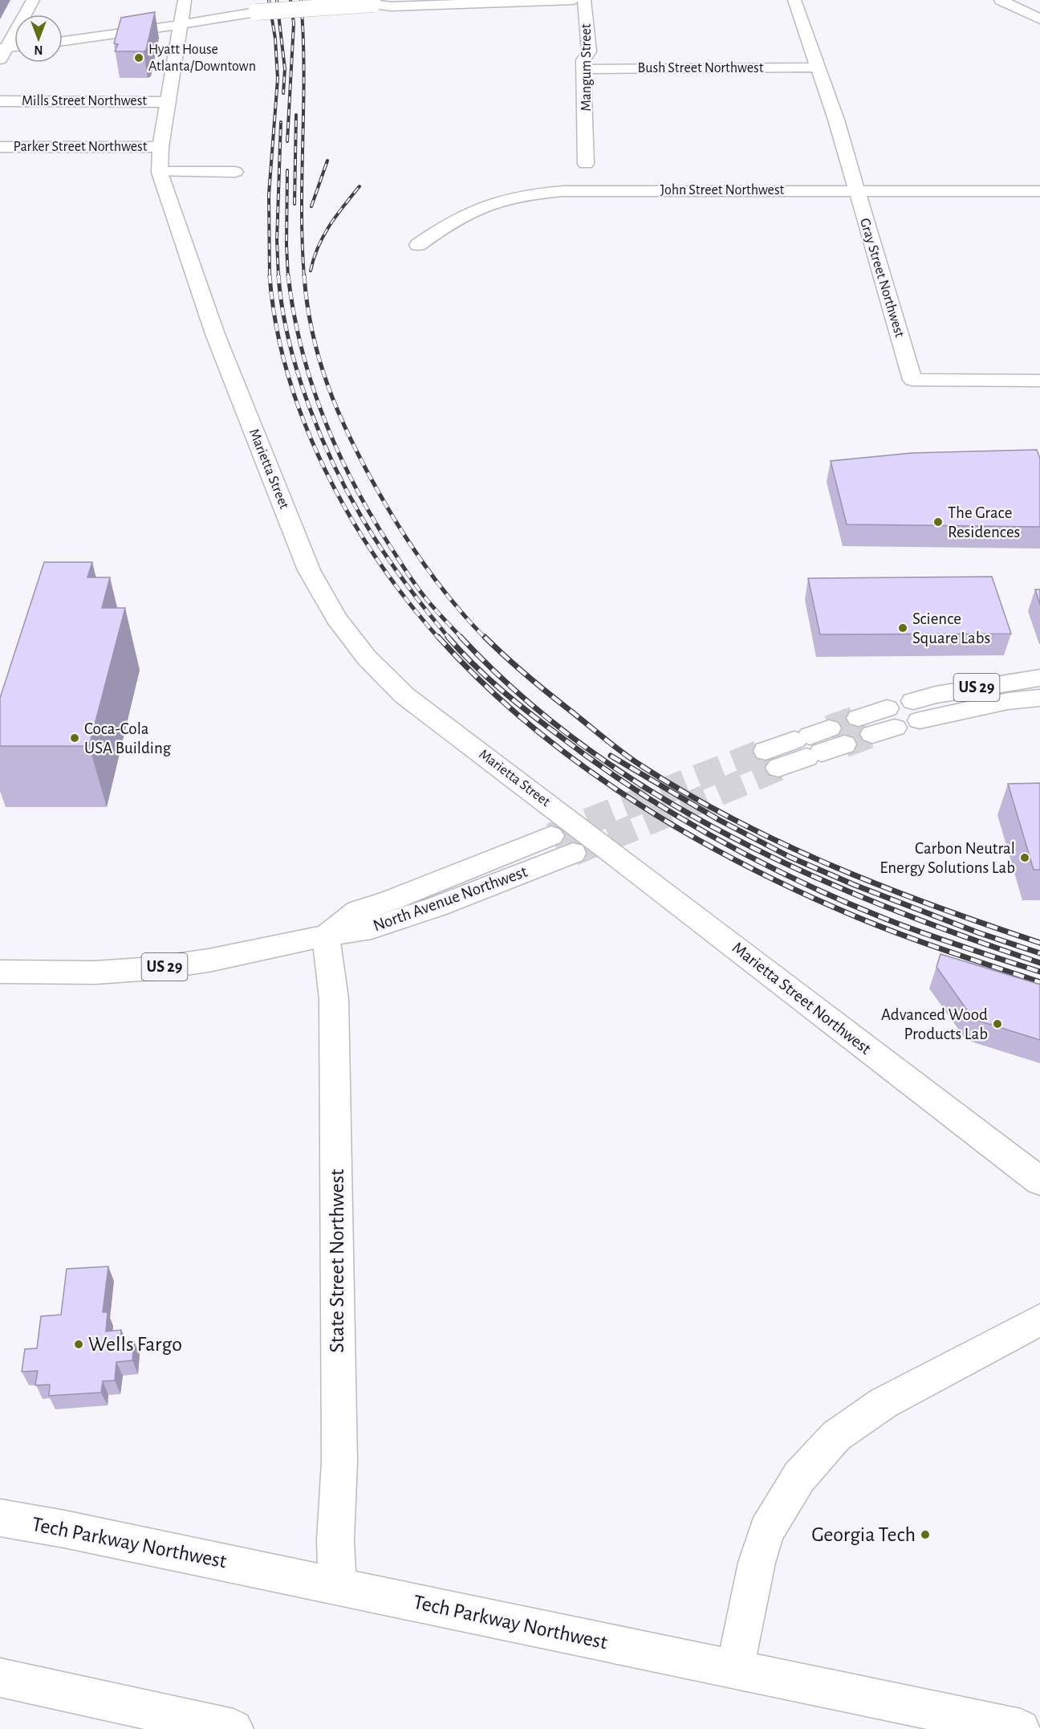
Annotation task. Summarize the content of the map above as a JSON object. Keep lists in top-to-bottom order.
{
  "streets": {
    "main road": [
      "Mangum Street",
      "Bush Street Northwest",
      "Mills Street Northwest",
      "Parker Street Northwest",
      "John Street Northwest",
      "Gray Street Northwest",
      "Marietta Street",
      "US 29",
      "North Avenue Northwest",
      "Marietta Street Northwest",
      "State Street Northwest",
      "Tech Parkway Northwest"
    ]
  },
  "crossings": [
    ["Mangum Street", "Bush Street Northwest"],
    ["Bush Street Northwest", "Gray Street Northwest"],
    ["Mills Street Northwest", "Marietta Street"],
    ["Parker Street Northwest", "Marietta Street"],
    ["John Street Northwest", "Gray Street Northwest"],
    ["Marietta Street", "North Avenue Northwest"],
    ["Marietta Street", "Marietta Street Northwest"],
    ["North Avenue Northwest", "Marietta Street Northwest"],
    ["North Avenue Northwest", "State Street Northwest"],
    ["State Street Northwest", "Tech Parkway Northwest"]
  ],
  "places": [
    "Hyatt House Atlanta/Downtown",
    "The Grace Residences",
    "Science Square Labs",
    "Coca-Cola USA Building",
    "Carbon Neutral Energy Solutions Lab",
    "Advanced Wood Products Lab",
    "Wells Fargo",
    "Georgia Tech"
  ],
  "north": "bottom"
}
